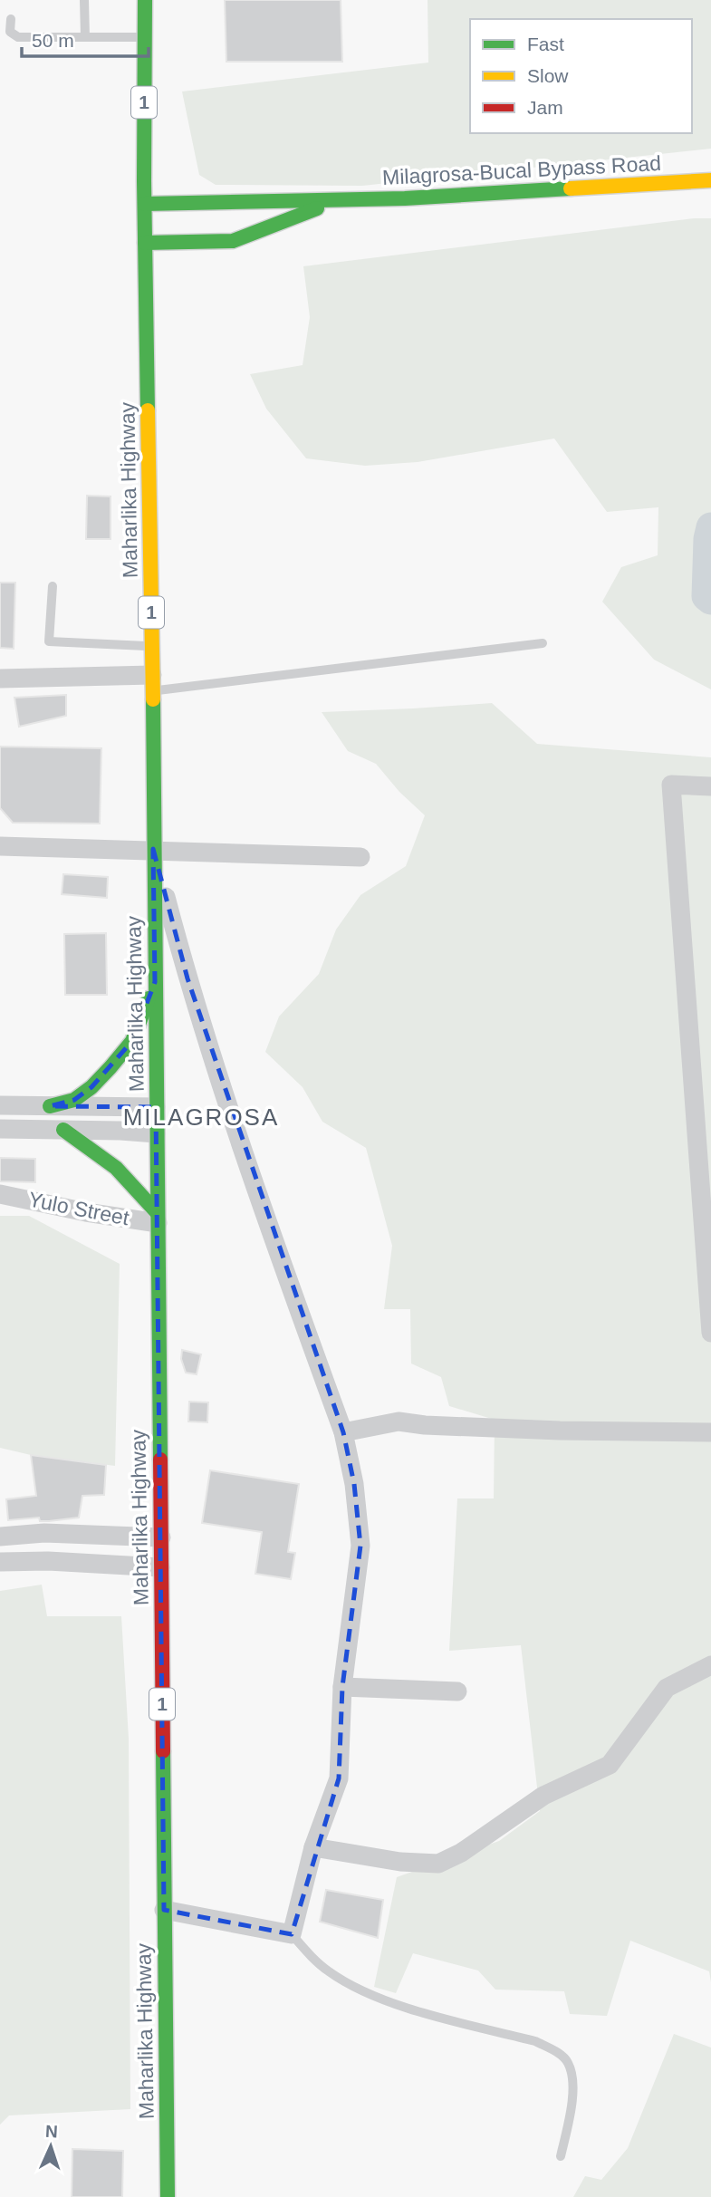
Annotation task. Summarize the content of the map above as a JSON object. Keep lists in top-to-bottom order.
{
  "streets": {
    "main road": ["1", "Milagrosa-Bucal Bypass Road", "Maharlika Highway"],
    "street": ["Yulo Street"]
  },
  "crossings": [
    ["Milagrosa-Bucal Bypass Road", "Maharlika Highway"],
    ["Maharlika Highway", "Yulo Street"]
  ],
  "districts": ["MILAGROSA"],
  "legend": ["Fast", "Slow", "Jam"],
  "scale_bar": "50 m",
  "north": "top"
}
